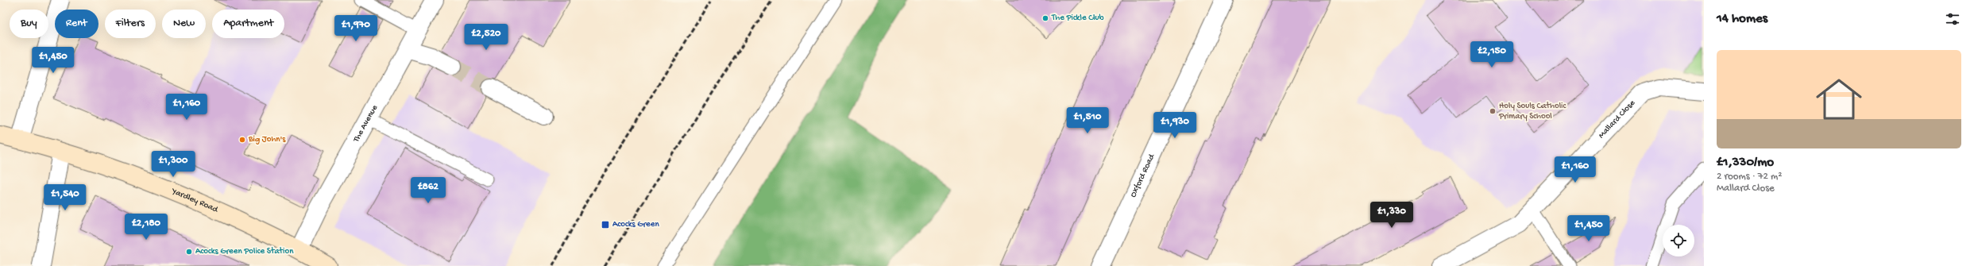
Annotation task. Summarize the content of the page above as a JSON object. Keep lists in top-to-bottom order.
{
  "streets": {
    "main road": ["Yardley Road"],
    "street": ["Mallard Close", "The Avenue", "Oxford Road"]
  },
  "crossings": [
    ["The Avenue", "Yardley Road"]
  ],
  "places": {
    "other": [
      "The Pickle Club",
      "Holy Souls Catholic Primary School",
      "Big John's",
      "Acocks Green Police Station"
    ],
    "transit": ["Acocks Green"]
  },
  "page": {
    "heading": "14 homes",
    "chip": [
      "Buy",
      "Rent",
      "Filters",
      "New",
      "Apartment"
    ],
    "price": [
      "£1,970",
      "£2,520",
      "£2,150",
      "£1,450",
      "£1,160",
      "£1,510",
      "£1,930",
      "£1,300",
      "£1,160",
      "£862",
      "£1,540",
      "£1,330",
      "£2,180",
      "£1,450"
    ],
    "list": [
      {
        "name": "£1,330/mo",
        "note": "2 rooms · 72 m² · Mallard Close"
      }
    ]
  }
}
